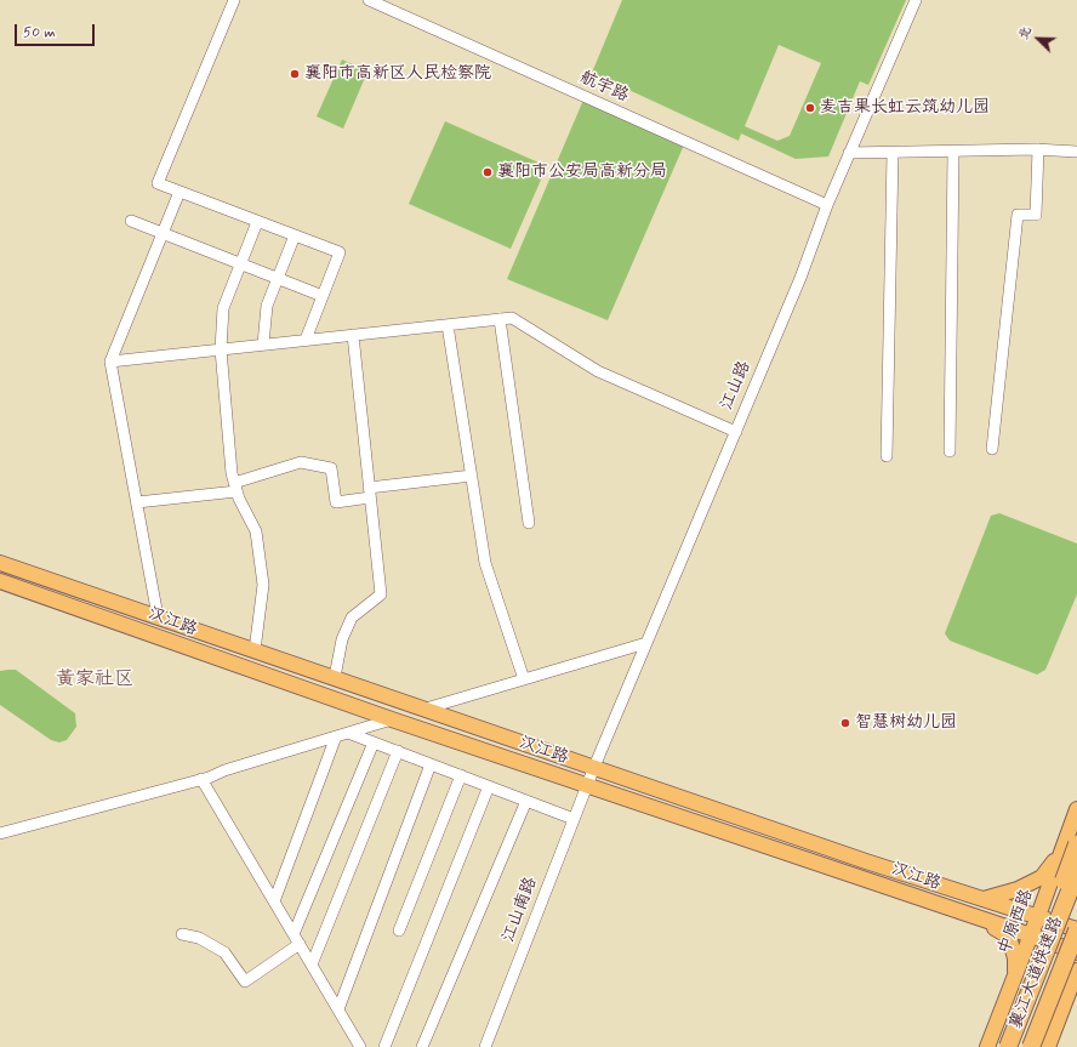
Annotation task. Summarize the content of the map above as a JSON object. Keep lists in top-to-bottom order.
{
  "streets": {
    "highway": ["襄江大道快速路"],
    "main road": ["汉江路", "中原西路"],
    "street": ["航宇路", "江山路", "江山南路"]
  },
  "crossings": [
    ["航宇路", "江山路"],
    ["江山路", "汉江路"],
    ["江山路", "江山南路"],
    ["汉江路", "江山南路"],
    ["汉江路", "中原西路"],
    ["汉江路", "襄江大道快速路"]
  ],
  "districts": ["黄家社区"],
  "places": [
    "襄阳市高新区人民检察院",
    "麦吉果长虹云筑幼儿园",
    "襄阳市公安局高新分局",
    "智慧树幼儿园"
  ],
  "scale_bar": "50 m",
  "north": "top left"
}
